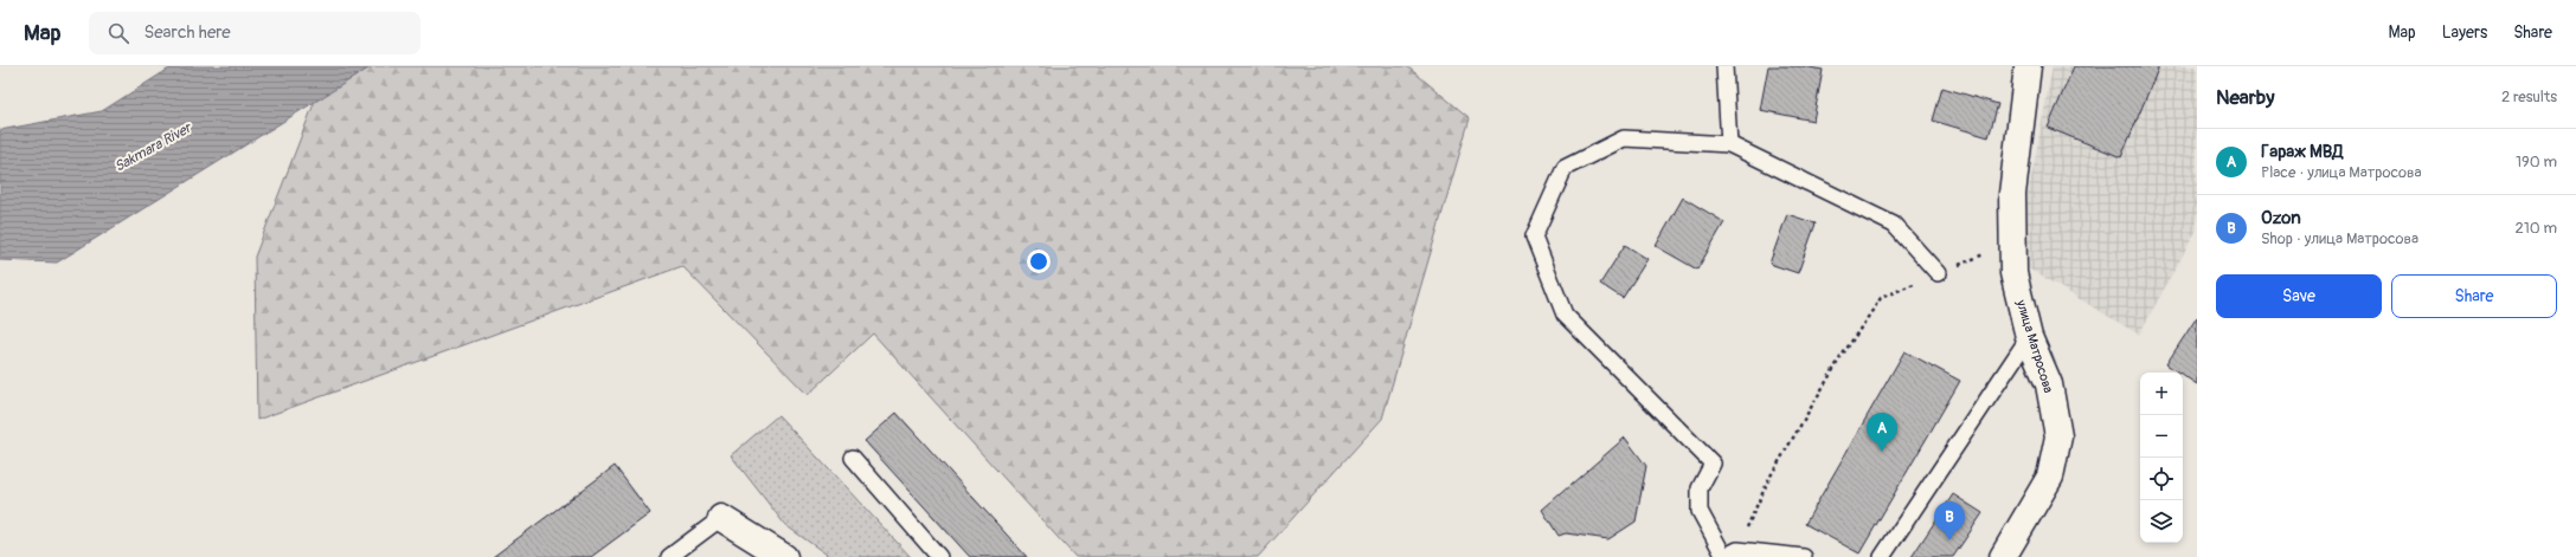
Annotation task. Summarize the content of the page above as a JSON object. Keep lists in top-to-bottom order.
{
  "streets": {
    "street": ["улица Матросова"]
  },
  "water": ["Sakmara River"],
  "page": {
    "header": "Map",
    "search": "Search here",
    "nav": ["Map", "Layers", "Share"],
    "heading": ["Nearby", "2 results"],
    "list": [
      {
        "mark": "A",
        "name": "Гараж МВД",
        "note": "Place · улица Матросова",
        "value": "190 m"
      },
      {
        "mark": "B",
        "name": "Ozon",
        "note": "Shop · улица Матросова",
        "value": "210 m"
      }
    ],
    "buttons": ["Save", "Share"],
    "map_buttons": ["+", "−"],
    "pins": ["A", "B"]
  }
}
